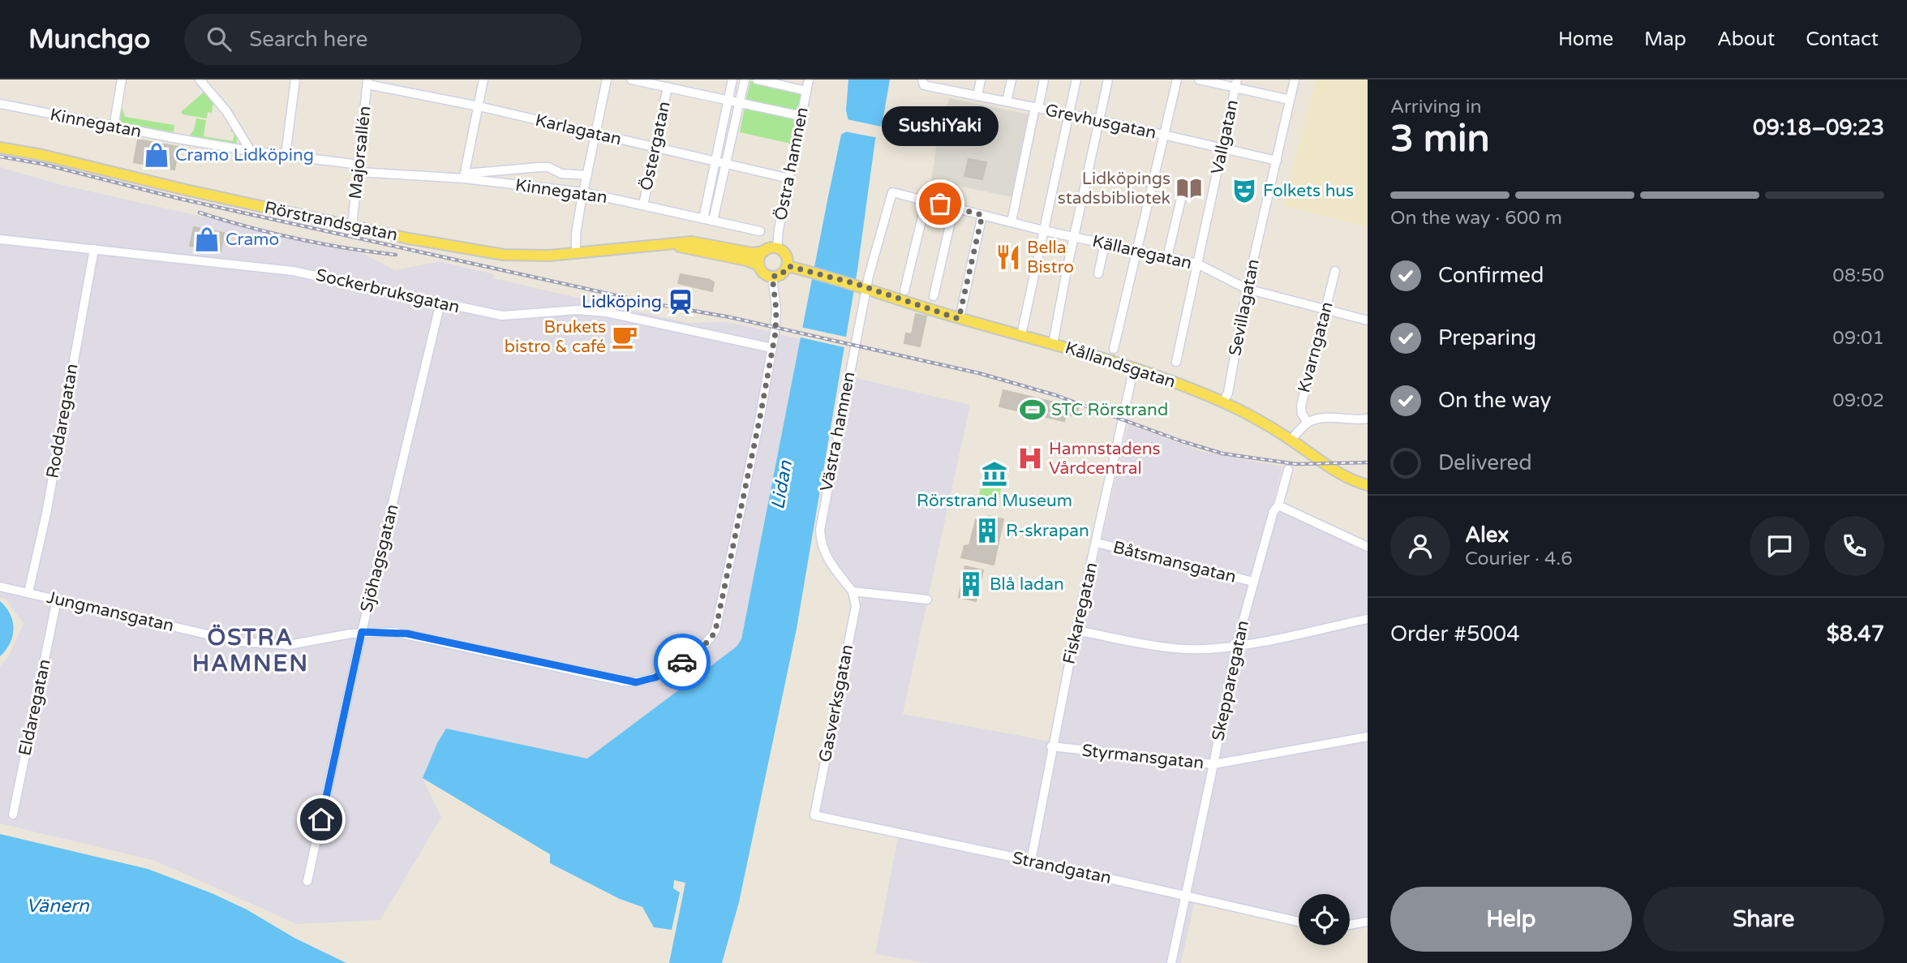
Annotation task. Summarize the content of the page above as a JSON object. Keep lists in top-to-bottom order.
{
  "streets": {
    "main road": ["Rörstrandsgatan", "Kållandsgatan"],
    "street": [
      "Grevhusgatan",
      "Kinnegatan",
      "Karlagatan",
      "Vallgatan",
      "Östergatan",
      "Majorsallén",
      "Östra hamnen",
      "Källaregatan",
      "Sockerbruksgatan",
      "Sevillagatan",
      "Kvarngatan",
      "Roddaregatan",
      "Västra hamnen",
      "Sjöhagsgatan",
      "Båtsmansgatan",
      "Jungmansgatan",
      "Fiskaregatan",
      "Skepparegatan",
      "Gasverksgatan",
      "Eldaregatan",
      "Styrmansgatan",
      "Strandgatan"
    ]
  },
  "crossings": [
    ["Grevhusgatan", "Vallgatan"],
    ["Grevhusgatan", "Sevillagatan"],
    ["Kinnegatan", "Östergatan"],
    ["Kinnegatan", "Majorsallén"],
    ["Karlagatan", "Östergatan"],
    ["Karlagatan", "Majorsallén"],
    ["Karlagatan", "Östra hamnen"],
    ["Vallgatan", "Källaregatan"],
    ["Majorsallén", "Rörstrandsgatan"],
    ["Östra hamnen", "Rörstrandsgatan"],
    ["Östra hamnen", "Kållandsgatan"],
    ["Rörstrandsgatan", "Kållandsgatan"],
    ["Källaregatan", "Sevillagatan"],
    ["Källaregatan", "Kvarngatan"],
    ["Källaregatan", "Västra hamnen"],
    ["Sockerbruksgatan", "Roddaregatan"],
    ["Sockerbruksgatan", "Sjöhagsgatan"],
    ["Sockerbruksgatan", "Jungmansgatan"],
    ["Sevillagatan", "Kållandsgatan"],
    ["Kållandsgatan", "Västra hamnen"],
    ["Kållandsgatan", "Fiskaregatan"],
    ["Roddaregatan", "Jungmansgatan"],
    ["Västra hamnen", "Gasverksgatan"],
    ["Sjöhagsgatan", "Jungmansgatan"],
    ["Båtsmansgatan", "Fiskaregatan"],
    ["Båtsmansgatan", "Skepparegatan"],
    ["Jungmansgatan", "Eldaregatan"],
    ["Fiskaregatan", "Styrmansgatan"],
    ["Fiskaregatan", "Strandgatan"],
    ["Skepparegatan", "Styrmansgatan"],
    ["Skepparegatan", "Strandgatan"],
    ["Gasverksgatan", "Strandgatan"]
  ],
  "districts": ["ÖSTRA HAMNEN"],
  "water": ["Lidan", "Vänern"],
  "places": {
    "shop": ["Cramo Lidköping", "Cramo"],
    "library": ["Lidköpings stadsbibliotek"],
    "theatre": ["Folkets hus"],
    "other": ["SushiYaki"],
    "restaurant": ["Bella Bistro"],
    "station": ["Lidköping"],
    "cafe": ["Brukets bistro & café"],
    "sports": ["STC Rörstrand"],
    "hospital": ["Hamnstadens Vårdcentral"],
    "museum": ["Rörstrand Museum"],
    "building": ["R-skrapan", "Blå ladan"]
  },
  "page": {
    "header": "Munchgo",
    "search": "Search here",
    "nav": [
      "Home",
      "Map",
      "About",
      "Contact"
    ],
    "heading": ["3 min", "Arriving in", "09:18–09:23"],
    "panel": [
      "Alex",
      "Courier · 4.6",
      "Order #5004",
      "$8.47"
    ],
    "bubble": "SushiYaki",
    "bar": "On the way · 600 m",
    "list": [
      ["Confirmed", "08:50"],
      ["Preparing", "09:01"],
      ["On the way", "09:02"],
      "Delivered"
    ],
    "buttons": ["Help", "Share"]
  }
}
